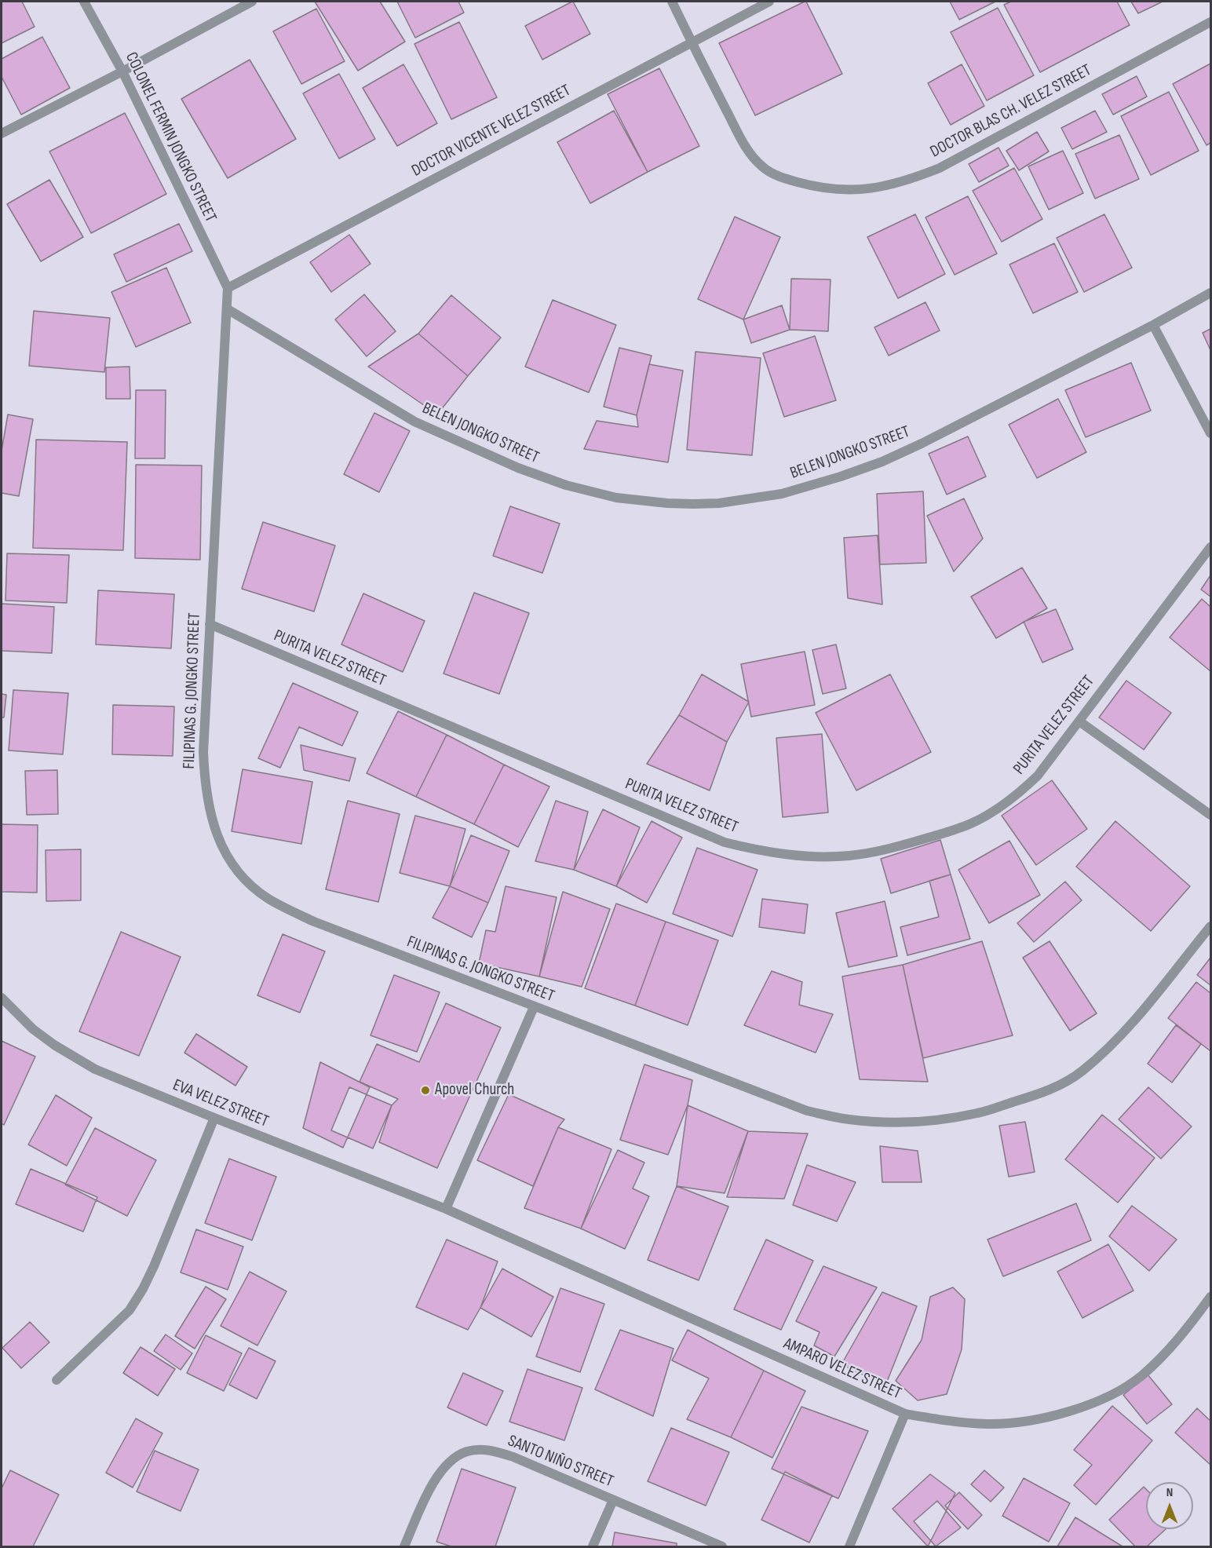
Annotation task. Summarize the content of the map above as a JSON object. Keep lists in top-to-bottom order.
{
  "streets": {
    "street": [
      "DOCTOR BLAS CH. VELEZ STREET",
      "DOCTOR VICENTE VELEZ STREET",
      "COLONEL FERMIN JONGKO STREET",
      "BELEN JONGKO STREET",
      "PURITA VELEZ STREET",
      "FILIPINAS G. JONGKO STREET",
      "EVA VELEZ STREET",
      "AMPARO VELEZ STREET",
      "SANTO NIÑO STREET"
    ]
  },
  "crossings": [
    ["DOCTOR BLAS CH. VELEZ STREET", "DOCTOR VICENTE VELEZ STREET"],
    ["DOCTOR VICENTE VELEZ STREET", "COLONEL FERMIN JONGKO STREET"],
    ["DOCTOR VICENTE VELEZ STREET", "FILIPINAS G. JONGKO STREET"],
    ["COLONEL FERMIN JONGKO STREET", "FILIPINAS G. JONGKO STREET"],
    ["BELEN JONGKO STREET", "FILIPINAS G. JONGKO STREET"],
    ["PURITA VELEZ STREET", "FILIPINAS G. JONGKO STREET"],
    ["EVA VELEZ STREET", "AMPARO VELEZ STREET"]
  ],
  "places": ["Apovel Church"],
  "north": "top"
}
